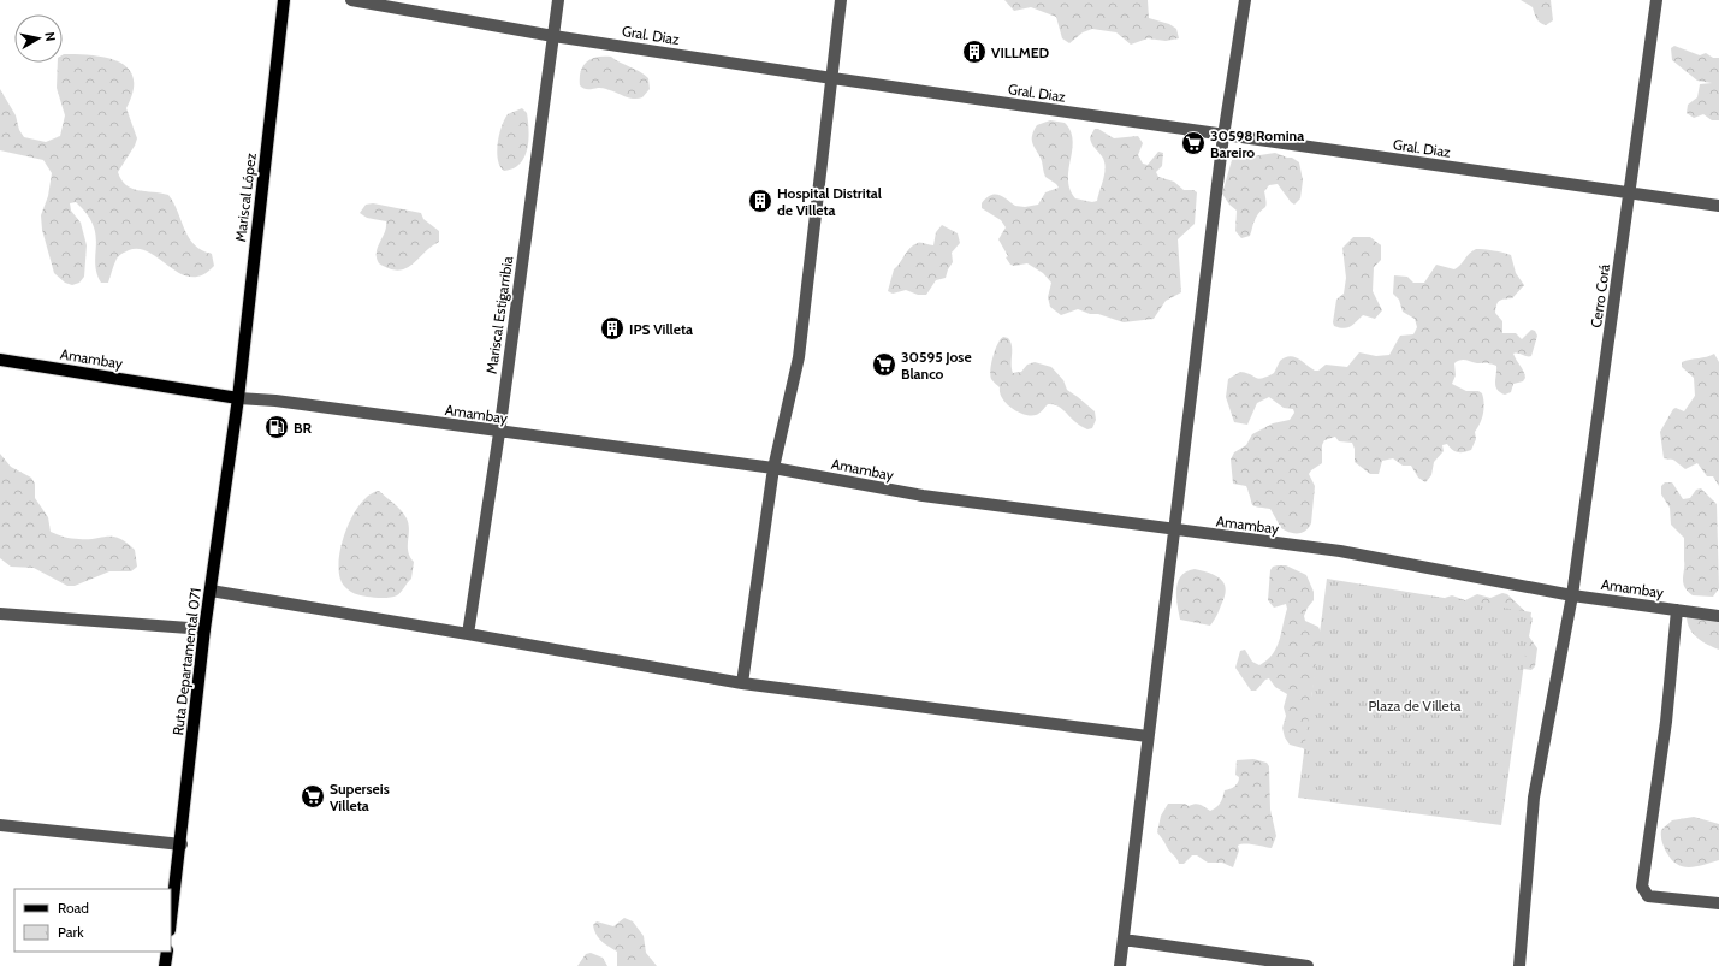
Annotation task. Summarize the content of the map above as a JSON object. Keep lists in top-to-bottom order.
{
  "streets": {
    "main road": ["Mariscal López", "Amambay", "Ruta Departamental 071"],
    "street": ["Gral. Diaz", "Cerro Corá", "Mariscal Estigarribia"]
  },
  "crossings": [
    ["Gral. Diaz", "Cerro Corá"],
    ["Gral. Diaz", "Mariscal Estigarribia"],
    ["Mariscal López", "Amambay"],
    ["Mariscal López", "Ruta Departamental 071"],
    ["Cerro Corá", "Amambay"],
    ["Mariscal Estigarribia", "Amambay"],
    ["Amambay", "Ruta Departamental 071"]
  ],
  "parks": ["Plaza de Villeta"],
  "places": {
    "building": ["VILLMED", "Hospital Distrital de Villeta", "IPS Villeta"],
    "supermarket": ["30598 Romina Bareiro", "30595 Jose Blanco", "Superseis Villeta"],
    "fuel station": ["BR"]
  },
  "legend": ["Road", "Park"],
  "north": "right"
}
